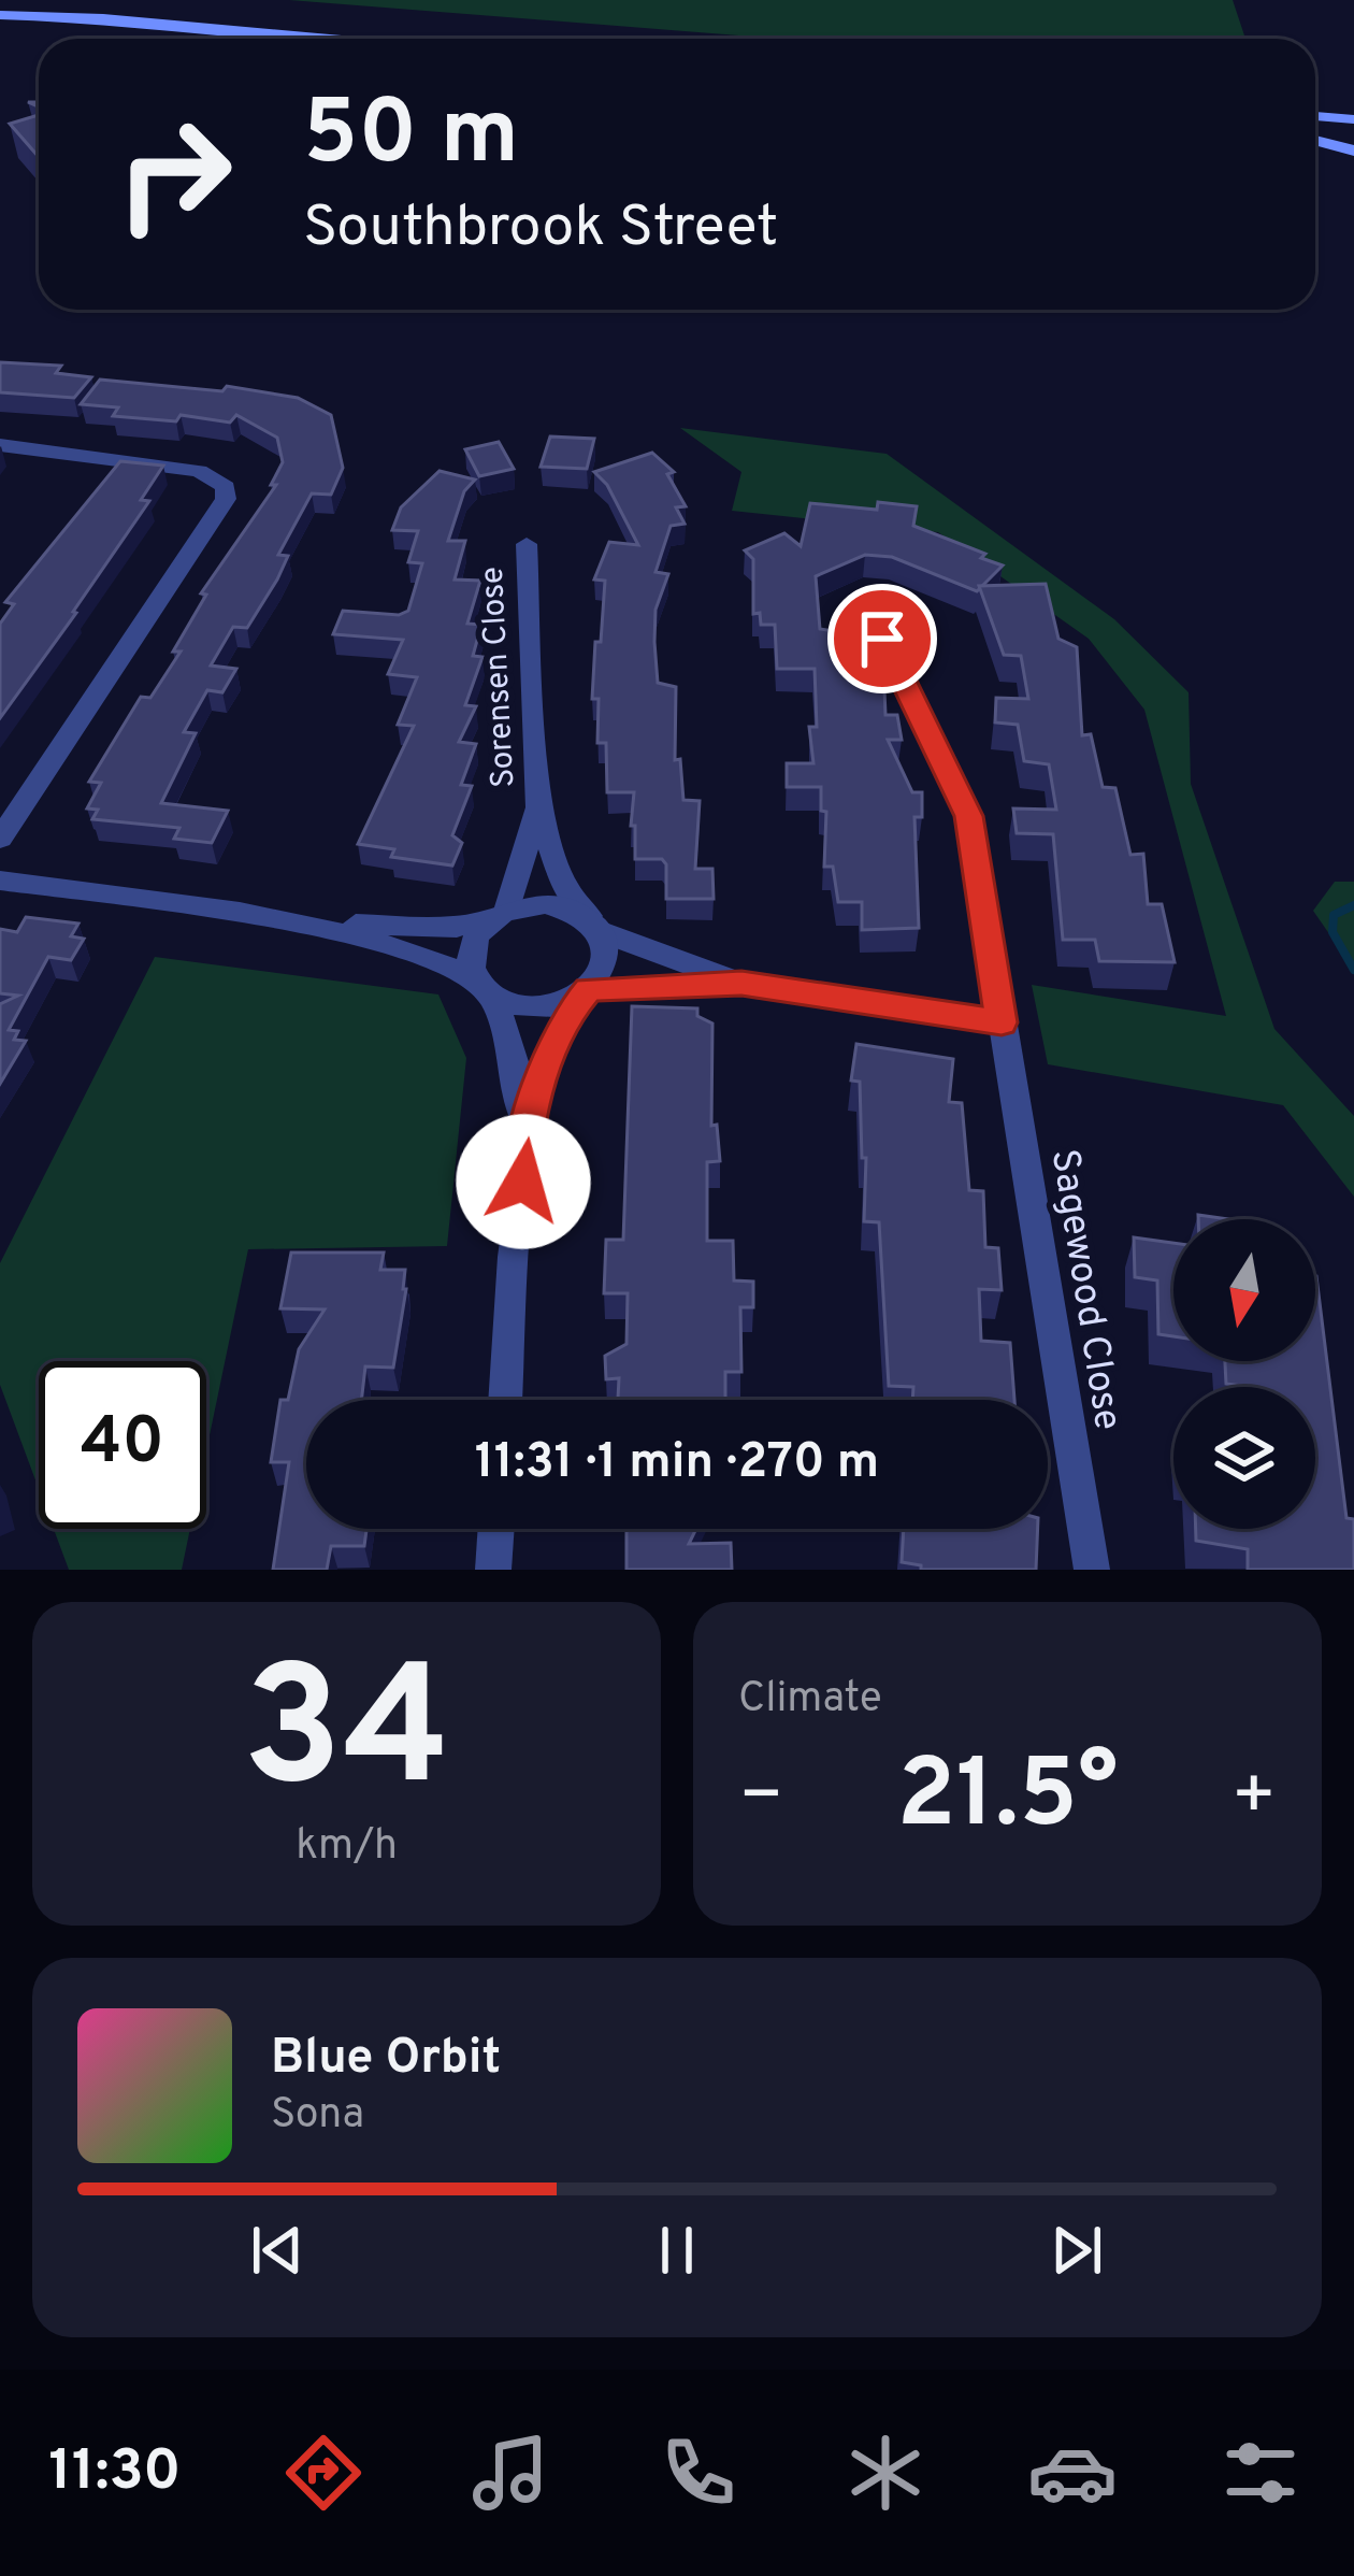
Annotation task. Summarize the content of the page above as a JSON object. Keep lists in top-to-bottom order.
{
  "streets": {
    "street": ["Sorensen Close", "Sagewood Close"]
  },
  "north": "bottom",
  "page": {
    "turn": ["50 m", "Southbrook Street"],
    "limit": "40",
    "trip": "11:31 · 1 min · 270 m",
    "tile": [
      ["34", "km/h"],
      "Climate"
    ],
    "heat": ["−", "21.5°", "+"],
    "song": ["Blue Orbit", "Sona"],
    "tabs": "11:30"
  }
}
